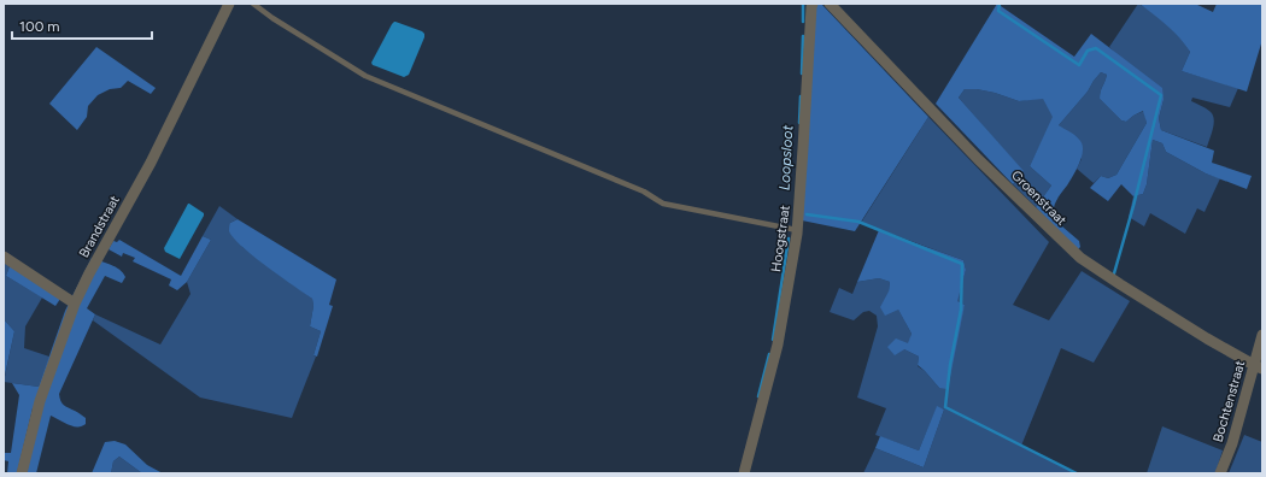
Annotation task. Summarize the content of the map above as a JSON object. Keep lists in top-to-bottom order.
{
  "streets": {
    "street": [
      "Groenstraat",
      "Brandstraat",
      "Hoogstraat",
      "Bochtenstraat"
    ]
  },
  "crossings": [
    ["Groenstraat", "Bochtenstraat"]
  ],
  "water": ["Loopsloot"],
  "scale_bar": "100 m"
}
